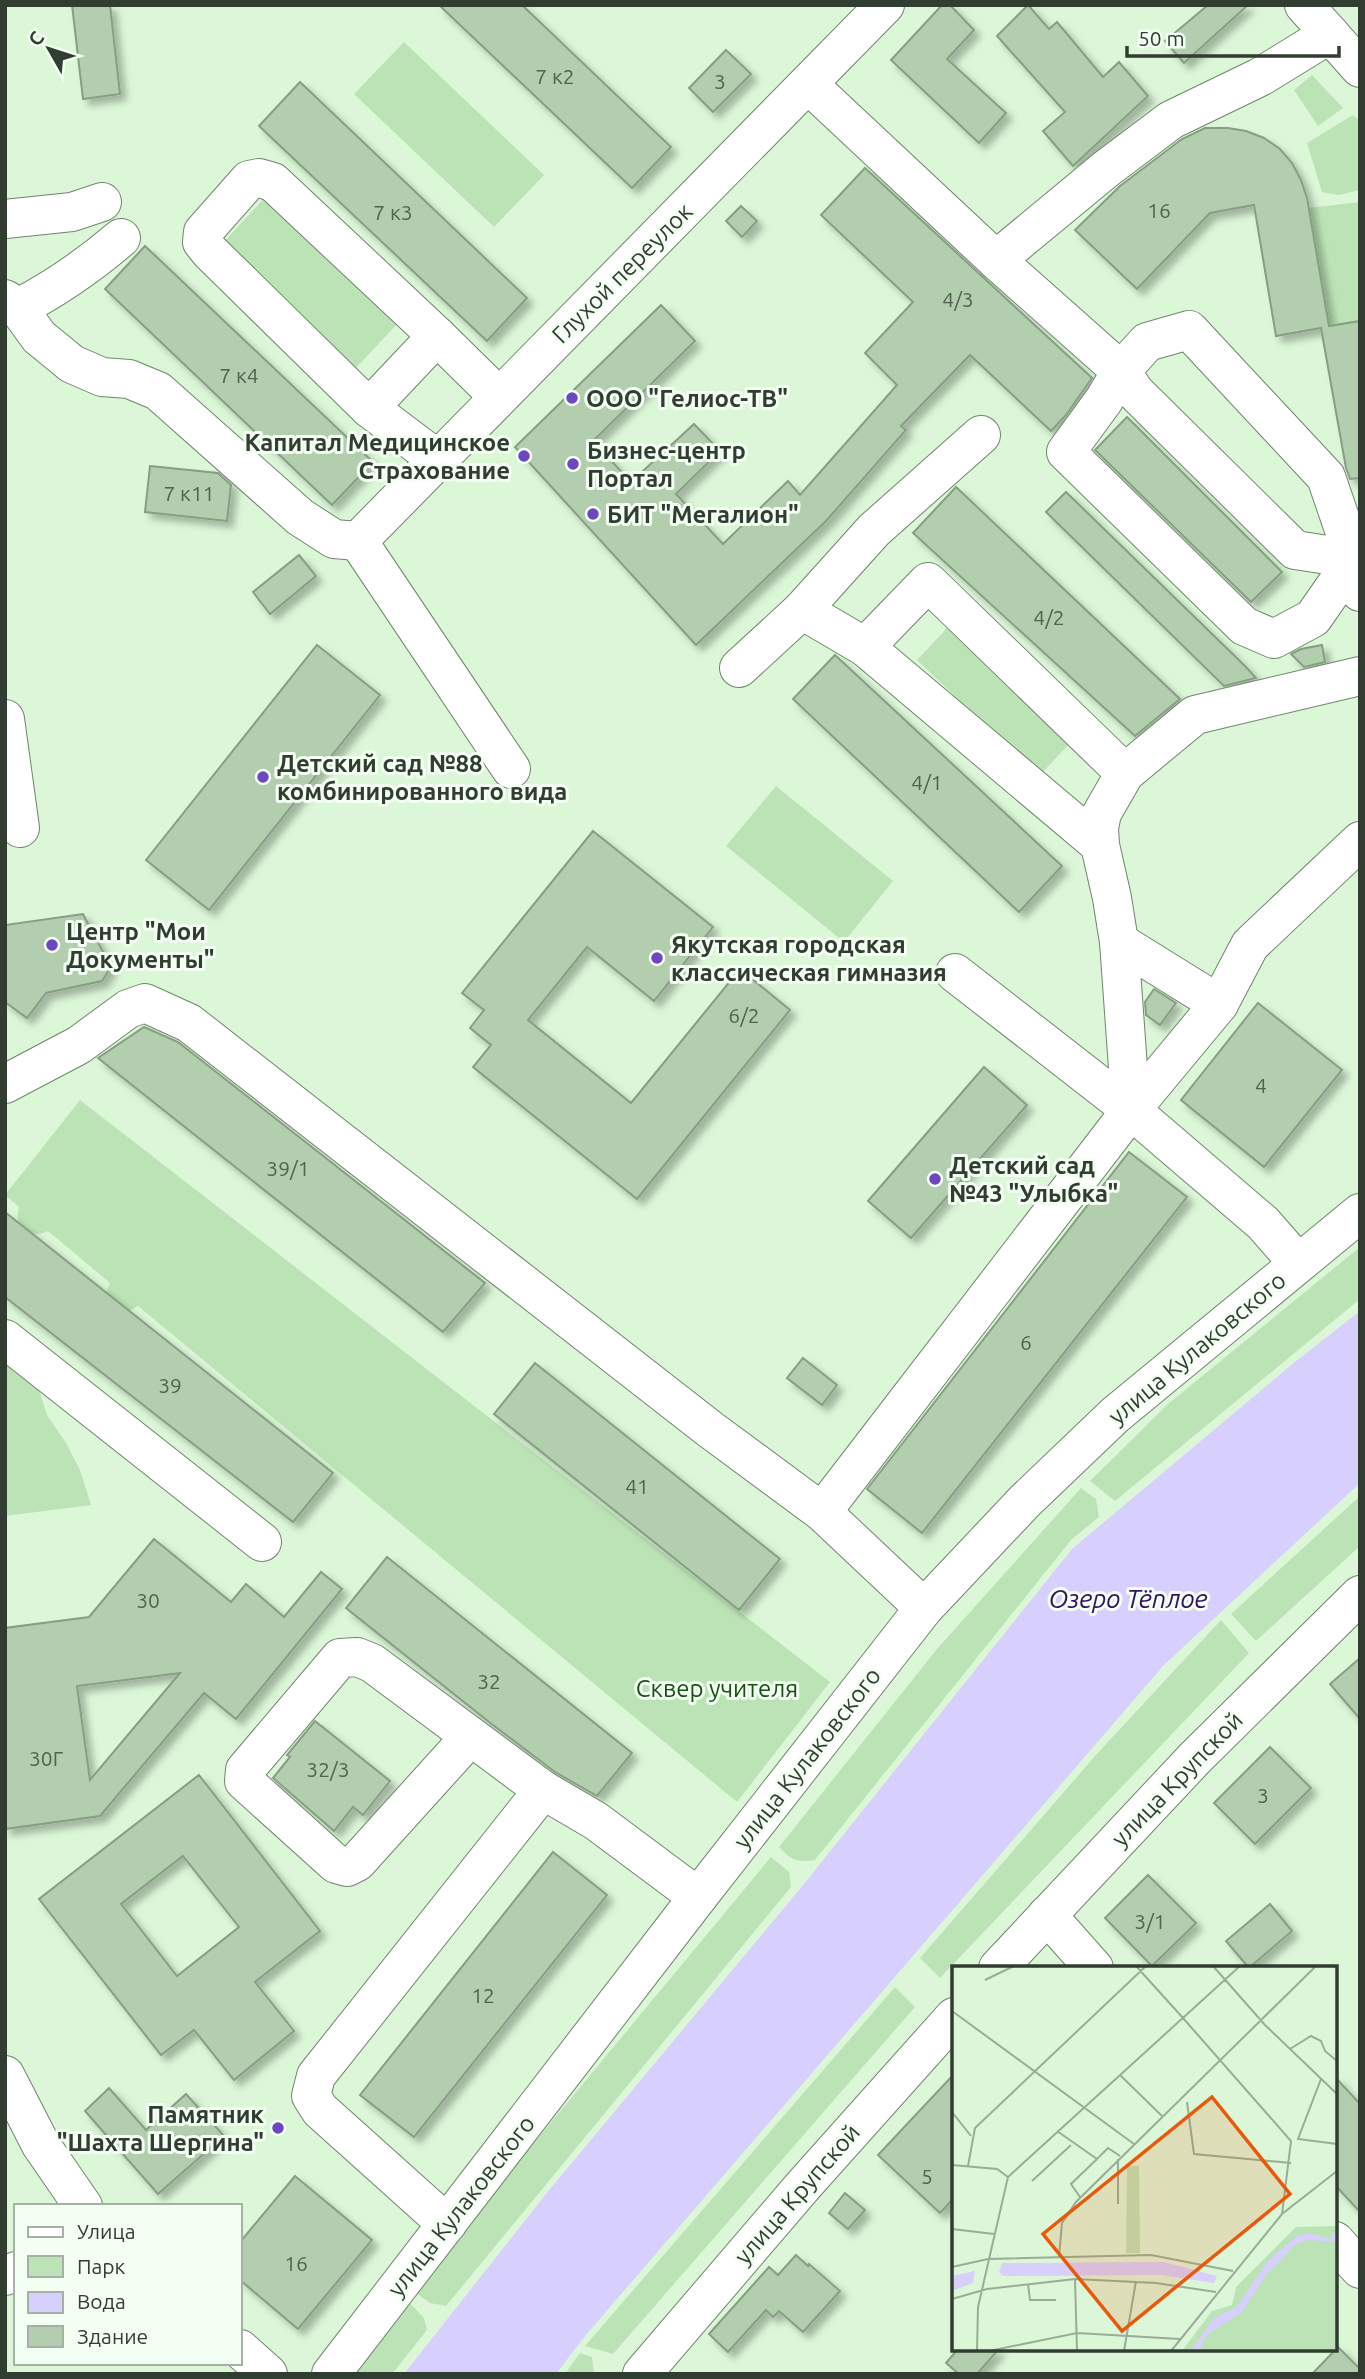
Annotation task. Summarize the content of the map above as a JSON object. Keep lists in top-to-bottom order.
{
  "streets": {
    "street": ["Глухой переулок", "улица Кулаковского", "улица Крупской"]
  },
  "water": ["Озеро Тёплое"],
  "parks": ["Сквер учителя"],
  "places": [
    "ООО \"Гелиос-ТВ\"",
    "Капитал Медицинское Страхование",
    "Бизнес-центр Портал",
    "БИТ \"Мегалион\"",
    "Детский сад №88 комбинированного вида",
    "Центр \"Мои Документы\"",
    "Якутская городская классическая гимназия",
    "Детский сад №43 \"Улыбка\"",
    "Памятник \"Шахта Шергина\""
  ],
  "house_numbers": [
    "7 к2",
    "3",
    "16",
    "7 к3",
    "4/3",
    "7 к4",
    "7 к11",
    "4/2",
    "4/1",
    "6/2",
    "4",
    "39/1",
    "6",
    "39",
    "41",
    "30",
    "32",
    "30Г",
    "32/3",
    "3",
    "3/1",
    "12",
    "5",
    "16"
  ],
  "legend": [
    "Улица",
    "Парк",
    "Вода",
    "Здание"
  ],
  "scale_bar": "50 m",
  "north": "top left"
}
